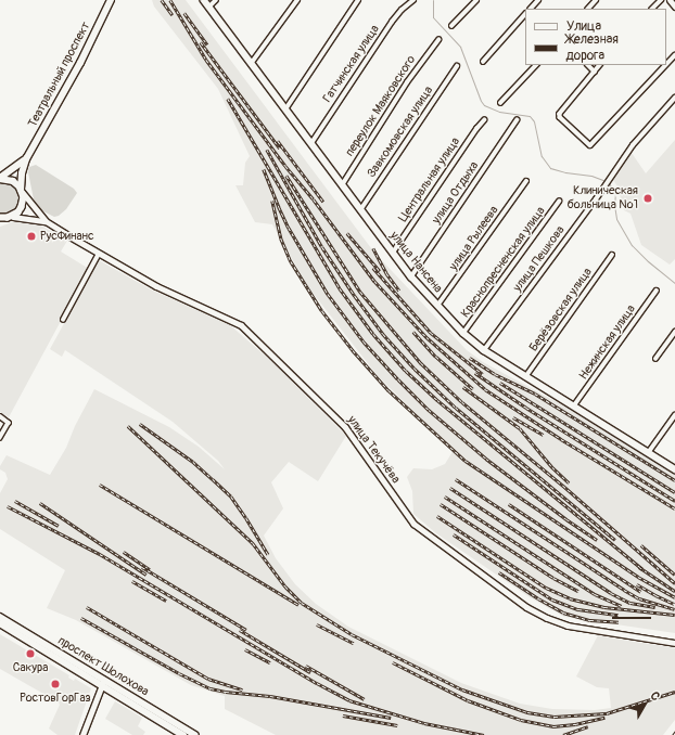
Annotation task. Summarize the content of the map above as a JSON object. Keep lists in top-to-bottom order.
{
  "streets": {
    "main road": [
      "Театральный проспект",
      "улица Нансена",
      "улица Текучёва",
      "проспект Шолохова"
    ],
    "street": [
      "Гатчинская улица",
      "переулок Маяковского",
      "Завкомовская улица",
      "Центральная улица",
      "улица Отдыха",
      "улица Рылеева",
      "улица Пешкова",
      "Краснопресненская улица",
      "Берёзовская улица",
      "Нежинская улица"
    ]
  },
  "crossings": [
    ["Гатчинская улица", "улица Нансена"],
    ["Театральный проспект", "улица Текучёва"],
    ["переулок Маяковского", "улица Нансена"],
    ["Завкомовская улица", "улица Нансена"],
    ["Центральная улица", "улица Нансена"],
    ["улица Отдыха", "улица Нансена"],
    ["улица Рылеева", "улица Нансена"],
    ["улица Пешкова", "улица Нансена"],
    ["улица Нансена", "Краснопресненская улица"],
    ["улица Нансена", "Берёзовская улица"],
    ["улица Нансена", "Нежинская улица"]
  ],
  "places": [
    "Клиническая больница №1",
    "РусФинанс",
    "Сакура",
    "РостовГорГаз"
  ],
  "legend": ["Улица", "Железная дорога"],
  "north": "top right"
}
